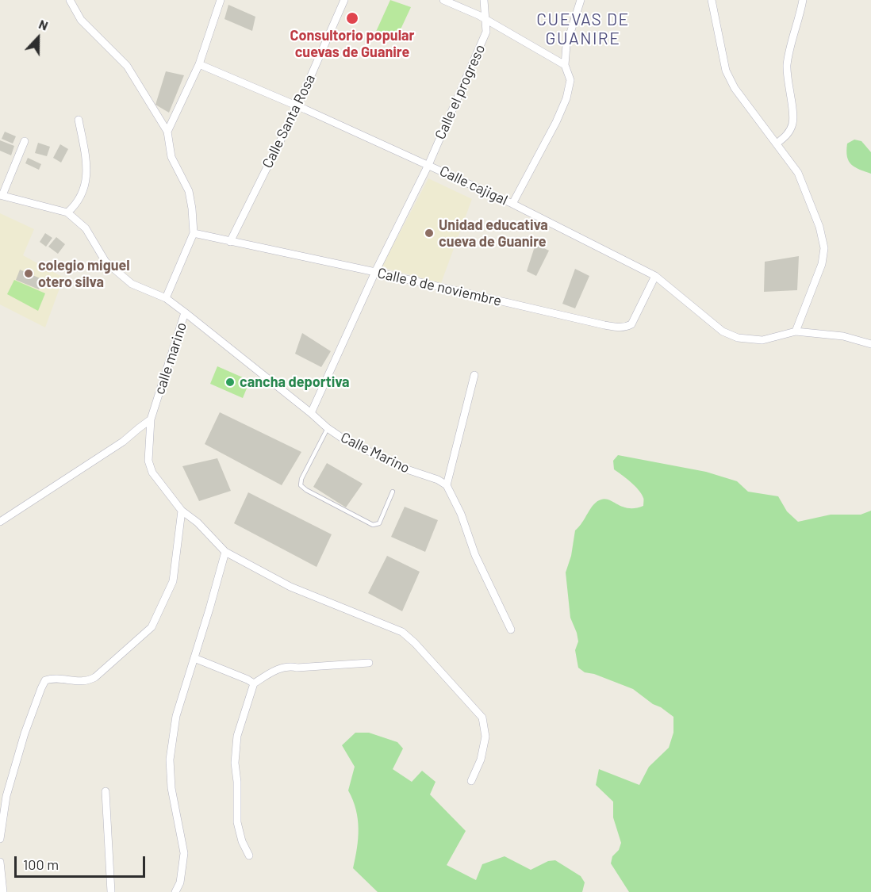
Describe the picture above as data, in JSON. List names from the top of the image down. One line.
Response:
{"streets":{"street":["Calle el progreso","Calle Santa Rosa","Calle cajigal","Calle 8 de noviembre","calle marino","Calle Marino"]},"crossings":[["Calle el progreso","Calle cajigal"],["Calle el progreso","Calle 8 de noviembre"],["Calle el progreso","Calle Marino"],["Calle Santa Rosa","Calle cajigal"],["Calle Santa Rosa","Calle 8 de noviembre"],["Calle cajigal","Calle 8 de noviembre"],["calle marino","Calle Marino"]],"districts":["CUEVAS DE GUANIRE"],"places":["Consultorio popular cuevas de Guanire","Unidad educativa cueva de Guanire","colegio miguel otero silva","cancha deportiva"],"scale_bar":"100 m","north":"top"}
